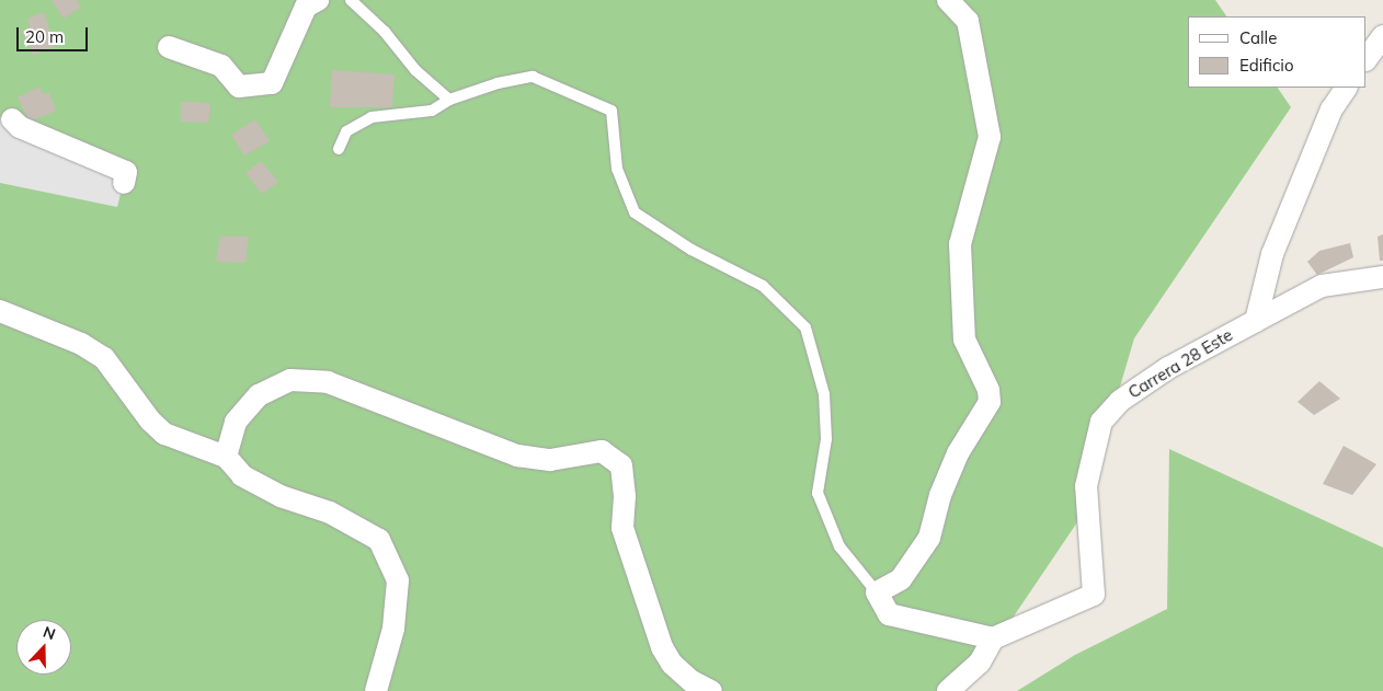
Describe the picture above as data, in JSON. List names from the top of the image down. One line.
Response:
{"streets":{"street":["Carrera 28 Este"]},"legend":["Calle","Edificio"],"scale_bar":"20 m","north":"top"}
